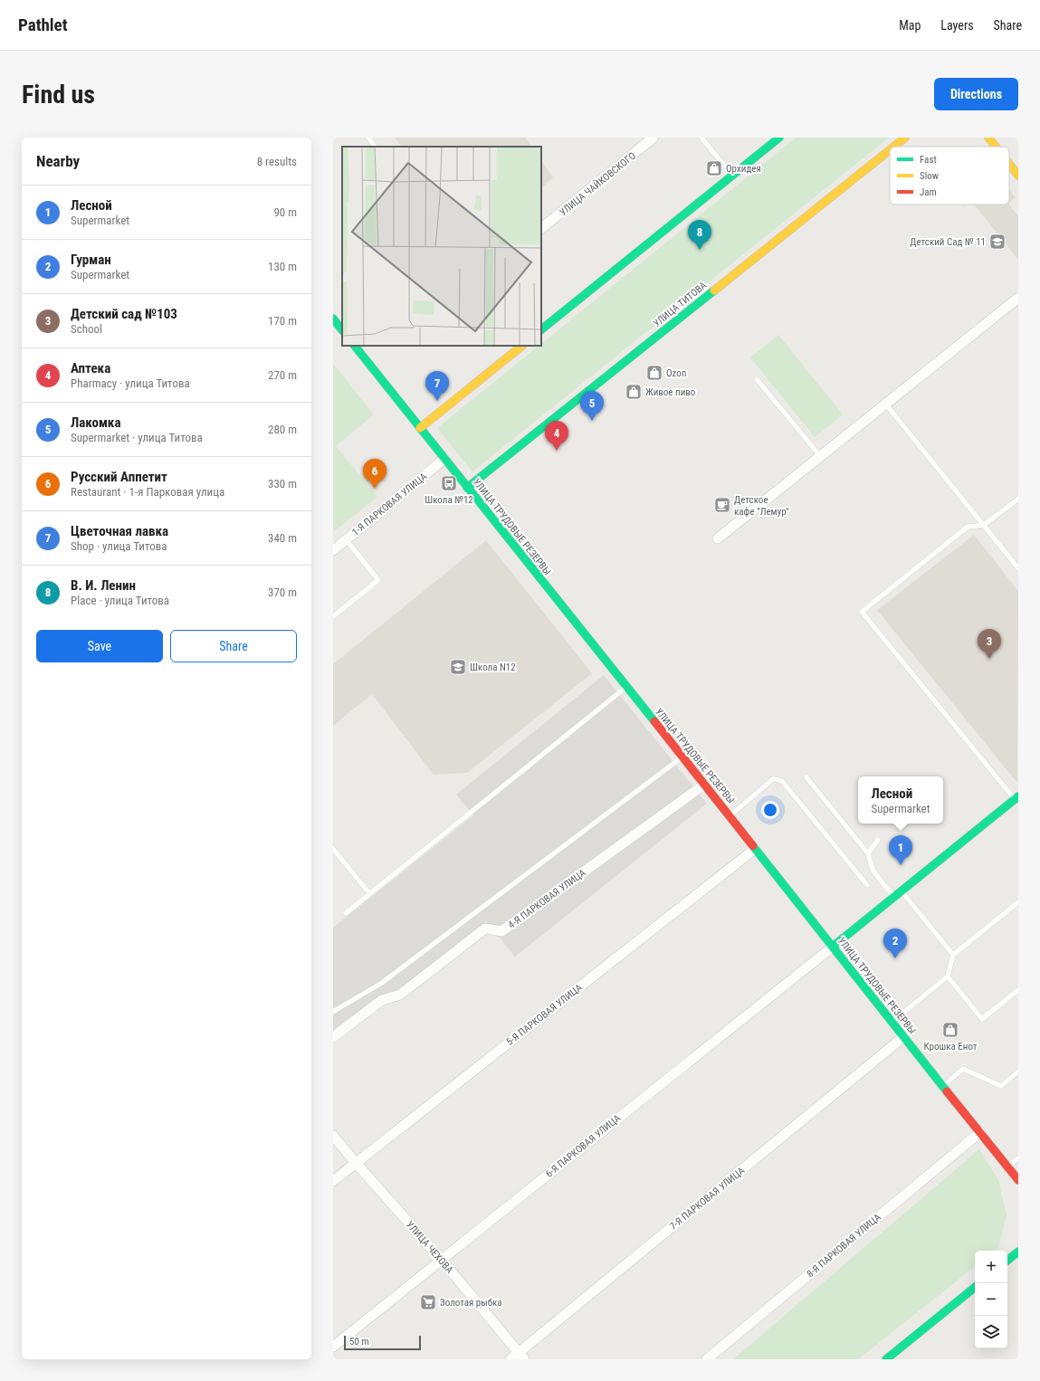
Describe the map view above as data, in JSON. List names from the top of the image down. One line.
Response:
{"streets":{"main road":["УЛИЦА ТИТОВА","УЛИЦА ТРУДОВЫЕ РЕЗЕРВЫ"],"street":["УЛИЦА ЧАЙКОВСКОГО","1-Я ПАРКОВАЯ УЛИЦА","4-Я ПАРКОВАЯ УЛИЦА","5-Я ПАРКОВАЯ УЛИЦА","6-Я ПАРКОВАЯ УЛИЦА","7-Я ПАРКОВАЯ УЛИЦА","8-Я ПАРКОВАЯ УЛИЦА","УЛИЦА ЧЕХОВА"]},"crossings":[["УЛИЦА ТИТОВА","УЛИЦА ТРУДОВЫЕ РЕЗЕРВЫ"],["1-Я ПАРКОВАЯ УЛИЦА","УЛИЦА ТРУДОВЫЕ РЕЗЕРВЫ"],["УЛИЦА ТРУДОВЫЕ РЕЗЕРВЫ","4-Я ПАРКОВАЯ УЛИЦА"],["УЛИЦА ТРУДОВЫЕ РЕЗЕРВЫ","5-Я ПАРКОВАЯ УЛИЦА"],["УЛИЦА ТРУДОВЫЕ РЕЗЕРВЫ","6-Я ПАРКОВАЯ УЛИЦА"],["УЛИЦА ТРУДОВЫЕ РЕЗЕРВЫ","7-Я ПАРКОВАЯ УЛИЦА"],["УЛИЦА ТРУДОВЫЕ РЕЗЕРВЫ","8-Я ПАРКОВАЯ УЛИЦА"],["5-Я ПАРКОВАЯ УЛИЦА","УЛИЦА ЧЕХОВА"],["6-Я ПАРКОВАЯ УЛИЦА","УЛИЦА ЧЕХОВА"],["7-Я ПАРКОВАЯ УЛИЦА","УЛИЦА ЧЕХОВА"]],"places":{"shop":["Орхидея","Ozon","Живое пиво","Крошка Енот"],"school or university":["Детский Сад № 11","Школа N12"],"bus stop":["Школа №12"],"cafe":["Детское кафе \"Лемур\""],"supermarket":["Золотая рыбка"]},"legend":["Fast","Slow","Jam"],"scale_bar":"50 m","page":{"header":"Pathlet","nav":["Map","Layers","Share"],"buttons":["Directions",["Save","Share"]],"title":"Find us","heading":["Nearby","8 results"],"list":[{"mark":"1","name":"Лесной","note":"Supermarket","value":"90 m"},{"mark":"2","name":"Гурман","note":"Supermarket","value":"130 m"},{"mark":"3","name":"Детский сад №103","note":"School","value":"170 m"},{"mark":"4","name":"Аптека","note":"Pharmacy · улица Титова","value":"270 m"},{"mark":"5","name":"Лакомка","note":"Supermarket · улица Титова","value":"280 m"},{"mark":"6","name":"Русский Аппетит","note":"Restaurant · 1-я Парковая улица","value":"330 m"},{"mark":"7","name":"Цветочная лавка","note":"Shop · улица Титова","value":"340 m"},{"mark":"8","name":"В. И. Ленин","note":"Place · улица Титова","value":"370 m"}],"pins":["8","7","5","4","6","3","1","2"],"popup":["Лесной","Supermarket"],"map_buttons":["+","−"],"scale":"50 m"}}
